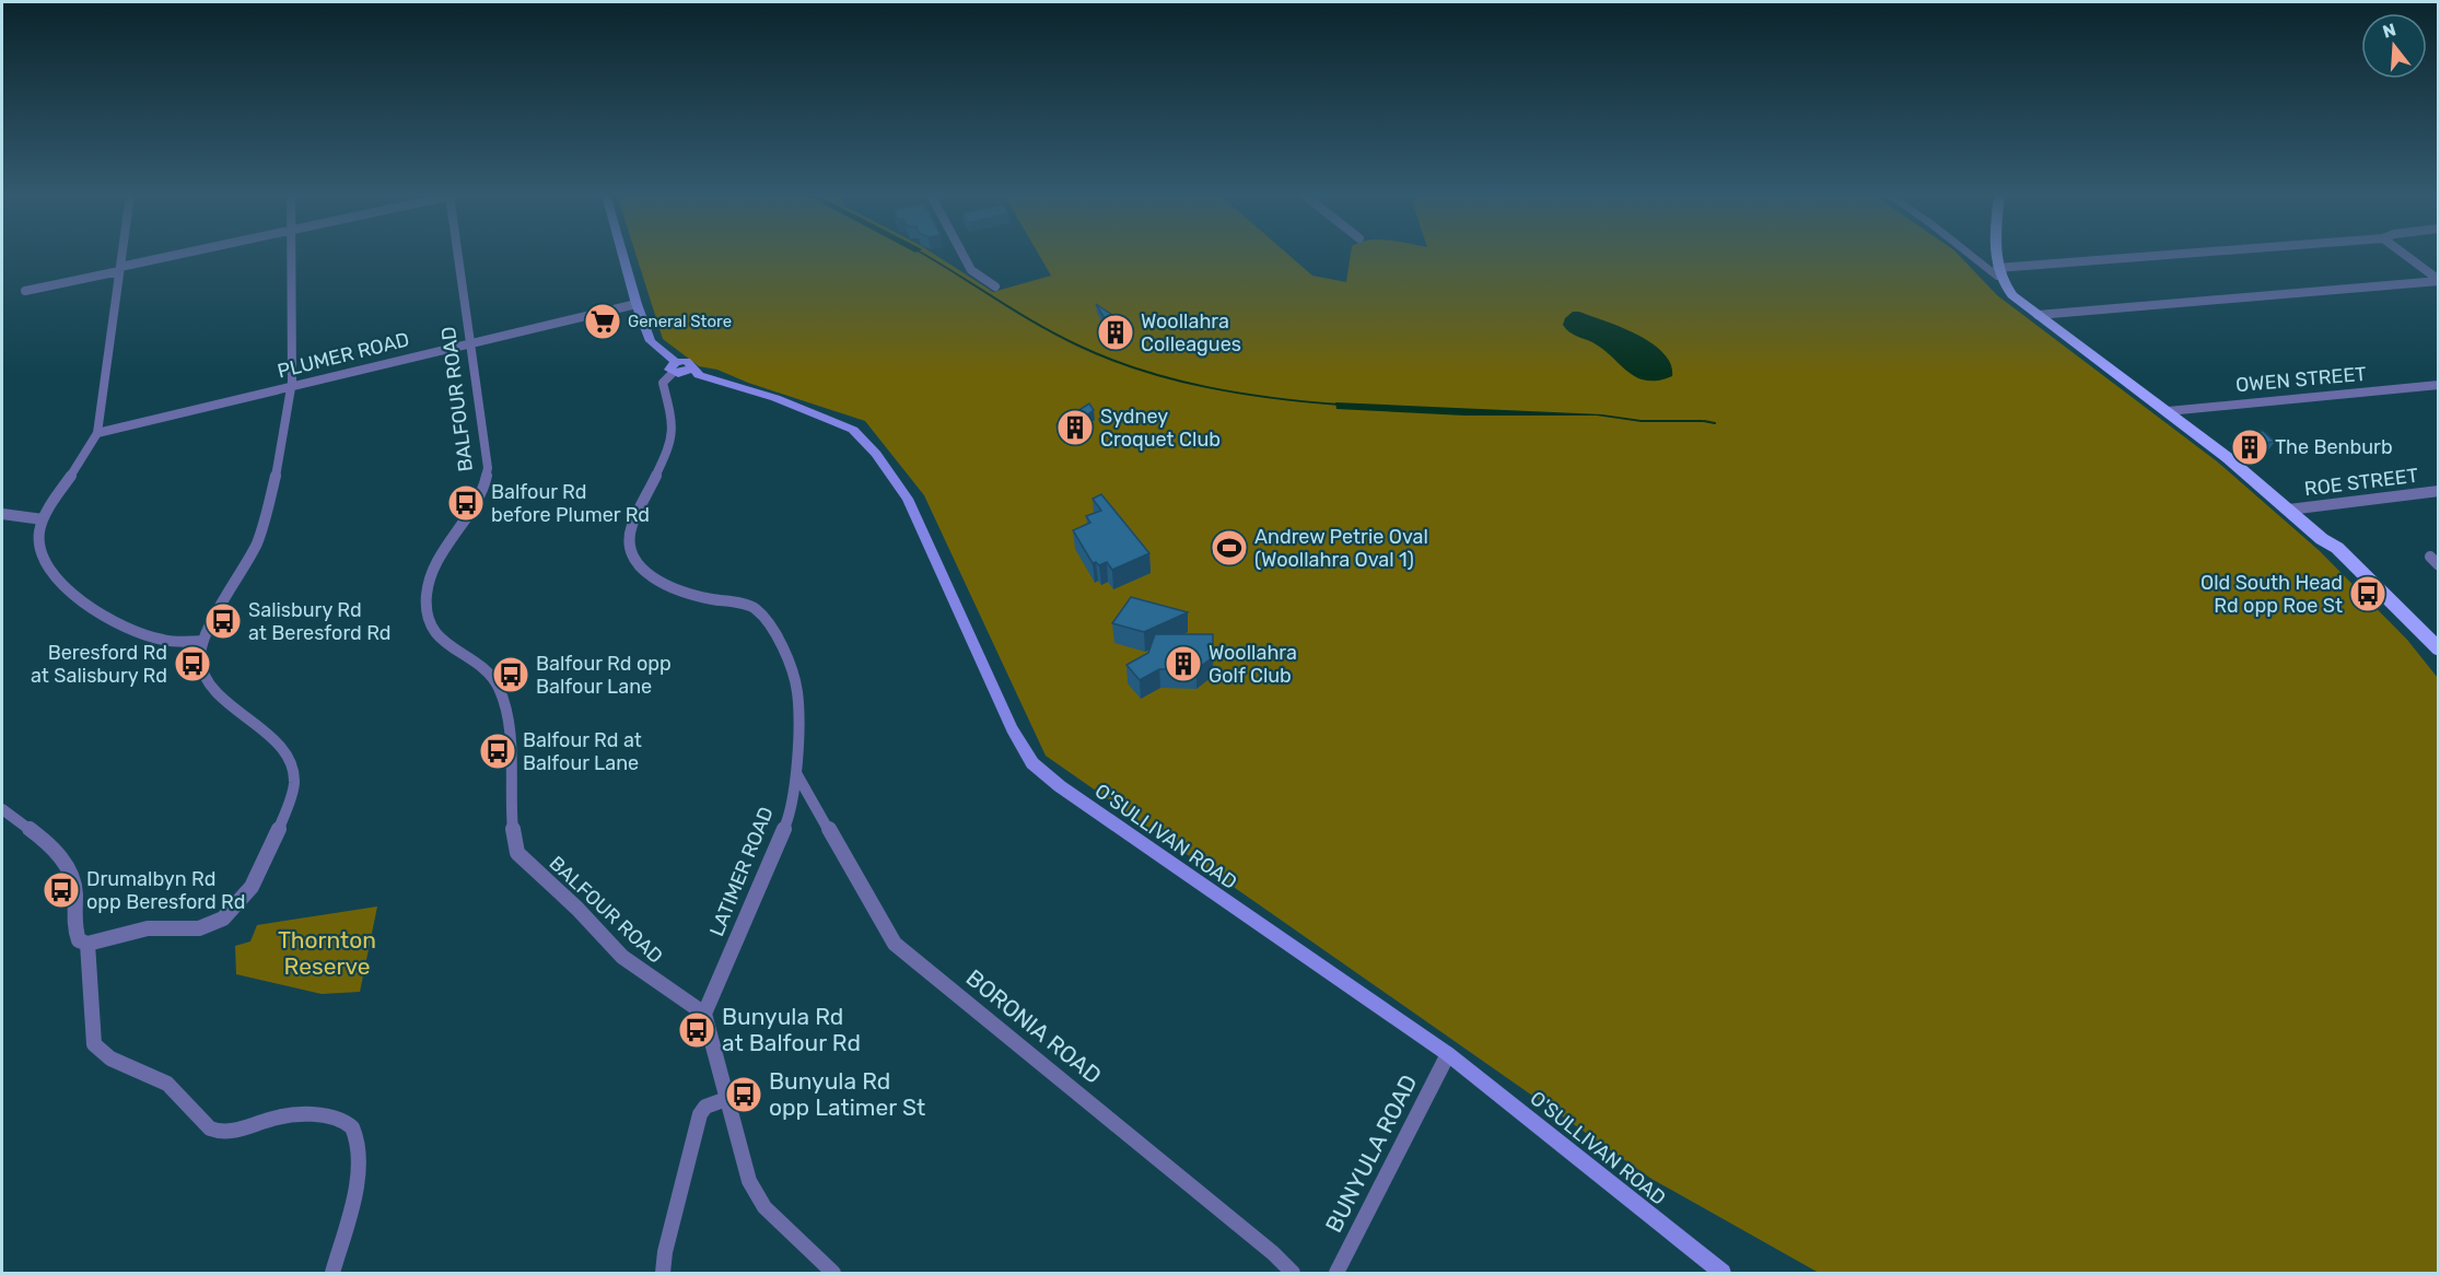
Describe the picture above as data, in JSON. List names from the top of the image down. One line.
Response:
{"streets":{"main road":["O'SULLIVAN ROAD"],"street":["PLUMER ROAD","OWEN STREET","BALFOUR ROAD","ROE STREET","LATIMER ROAD","BORONIA ROAD","BUNYULA ROAD"]},"crossings":[["PLUMER ROAD","BALFOUR ROAD"],["BALFOUR ROAD","LATIMER ROAD"],["O'SULLIVAN ROAD","LATIMER ROAD"],["O'SULLIVAN ROAD","BUNYULA ROAD"],["LATIMER ROAD","BORONIA ROAD"]],"parks":["Thornton Reserve"],"places":{"supermarket":["General Store"],"building":["Woollahra Colleagues","Sydney Croquet Club","The Benburb","Woollahra Golf Club"],"bus stop":["Balfour Rd before Plumer Rd","Old South Head Rd opp Roe St","Salisbury Rd at Beresford Rd","Beresford Rd at Salisbury Rd","Balfour Rd opp Balfour Lane","Balfour Rd at Balfour Lane","Drumalbyn Rd opp Beresford Rd","Bunyula Rd at Balfour Rd","Bunyula Rd opp Latimer St"],"sports":["Andrew Petrie Oval (Woollahra Oval 1)"]},"north":"top"}
